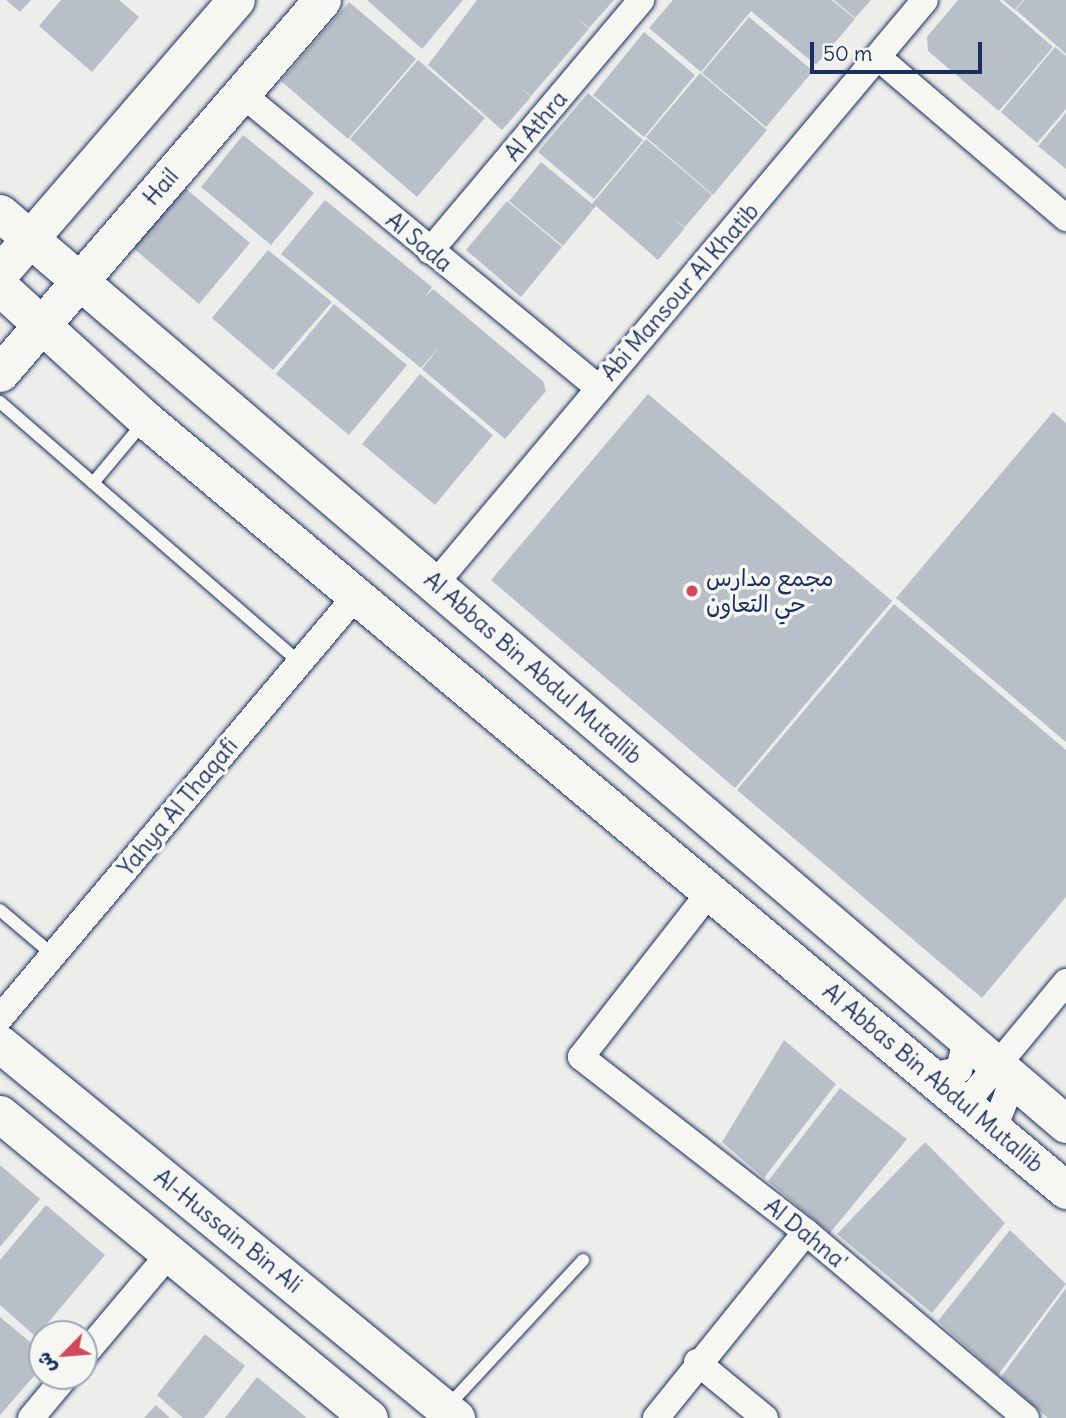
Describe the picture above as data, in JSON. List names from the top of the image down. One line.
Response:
{"streets":{"street":["Al Athra","Hail","Al Sada","Abi Mansour Al Khatib","Al Abbas Bin Abdul Mutallib","Yahya Al Thaqafi","Al-Hussain Bin Ali","Al Dahna'"]},"crossings":[["Al Athra","Al Sada"],["Hail","Al Sada"],["Hail","Al Abbas Bin Abdul Mutallib"],["Al Sada","Abi Mansour Al Khatib"],["Abi Mansour Al Khatib","Al Abbas Bin Abdul Mutallib"],["Al Abbas Bin Abdul Mutallib","Yahya Al Thaqafi"],["Al Abbas Bin Abdul Mutallib","Al Dahna'"]],"places":["مجمع مدارس حي التعاون"],"scale_bar":"50 m","north":"bottom left"}
